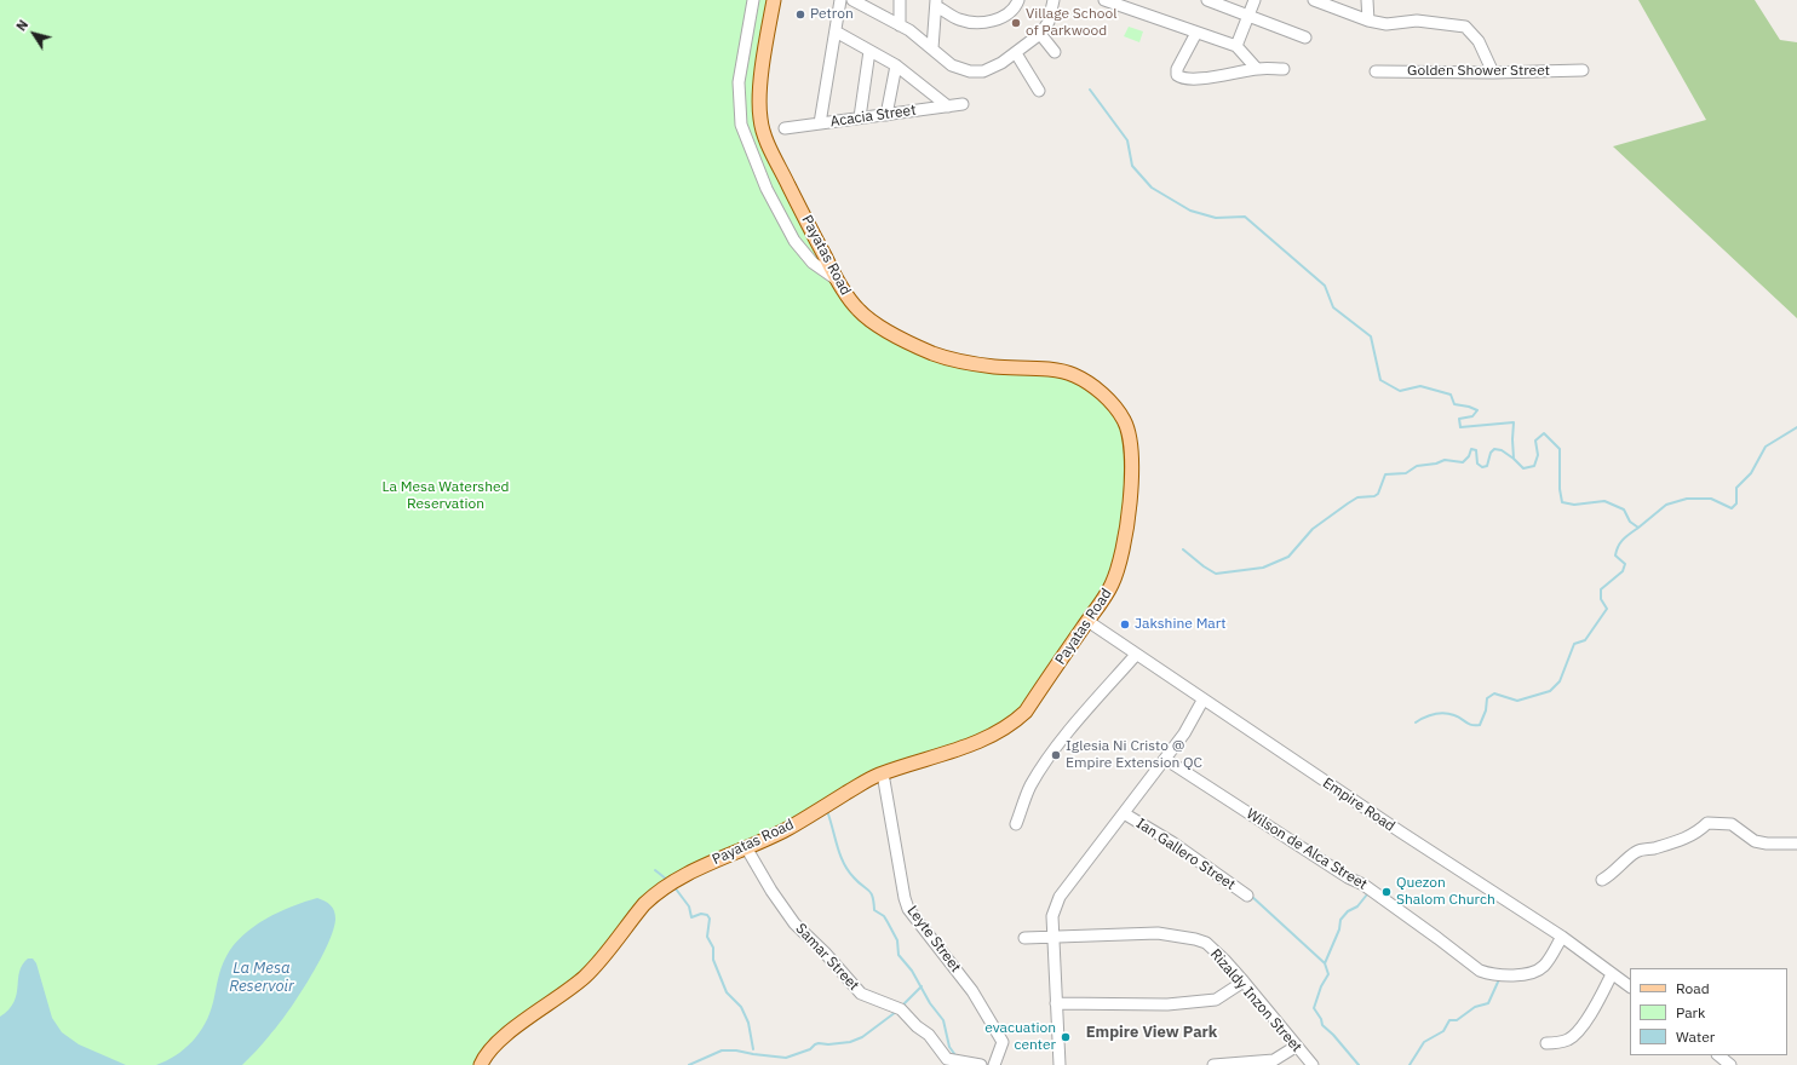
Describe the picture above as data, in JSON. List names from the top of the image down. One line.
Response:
{"streets":{"main road":["Payatas Road"],"street":["Golden Shower Street","Acacia Street","Empire Road","Wilson de Alca Street","Ian Gallero Street","Leyte Street","Samar Street","Rizaldy Inzon Street"]},"crossings":[["Payatas Road","Empire Road"],["Payatas Road","Leyte Street"],["Payatas Road","Samar Street"],["Empire Road","Wilson de Alca Street"]],"districts":["Empire View Park"],"water":["La Mesa Reservoir"],"parks":["La Mesa Watershed Reservation"],"places":["Petron","Village School of Parkwood","Jakshine Mart","Iglesia Ni Cristo @ Empire Extension QC","Quezon Shalom Church","evacuation center"],"legend":["Road","Park","Water"],"north":"top left"}
